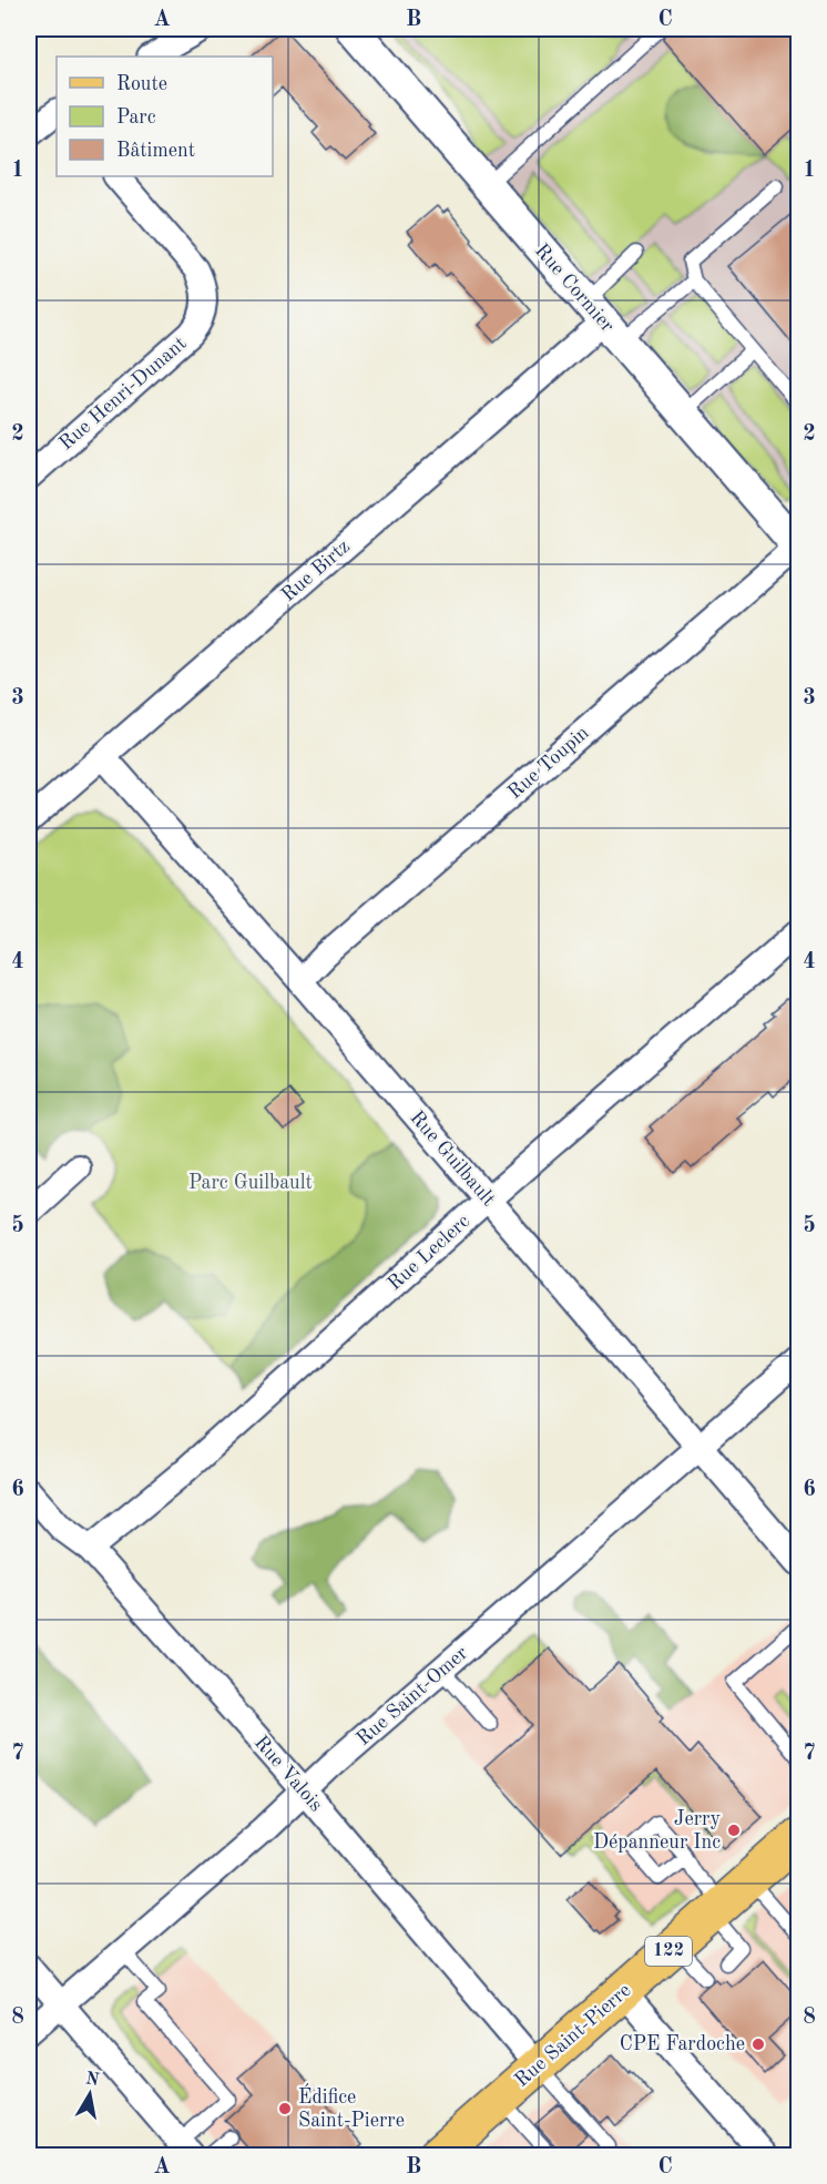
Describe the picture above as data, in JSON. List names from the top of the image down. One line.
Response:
{"streets":{"main road":["122","Rue Saint-Pierre"],"street":["Rue Cormier","Rue Henri-Dunant","Rue Birtz","Rue Toupin","Rue Guilbault","Rue Leclerc","Rue Saint-Omer","Rue Valois"]},"crossings":[["Rue Cormier","Rue Birtz"],["Rue Cormier","Rue Toupin"],["Rue Birtz","Rue Guilbault"],["Rue Toupin","Rue Guilbault"],["Rue Guilbault","Rue Leclerc"],["Rue Guilbault","Rue Saint-Omer"],["Rue Leclerc","Rue Valois"],["Rue Saint-Omer","Rue Valois"],["Rue Valois","Rue Saint-Pierre"]],"parks":["Parc Guilbault"],"places":["Jerry Dépanneur Inc","CPE Fardoche","Édifice Saint-Pierre"],"legend":["Route","Parc","Bâtiment"],"north":"top","grid":{"columns":["A","B","C"],"rows":["1","2","3","4","5","6","7","8"]}}
